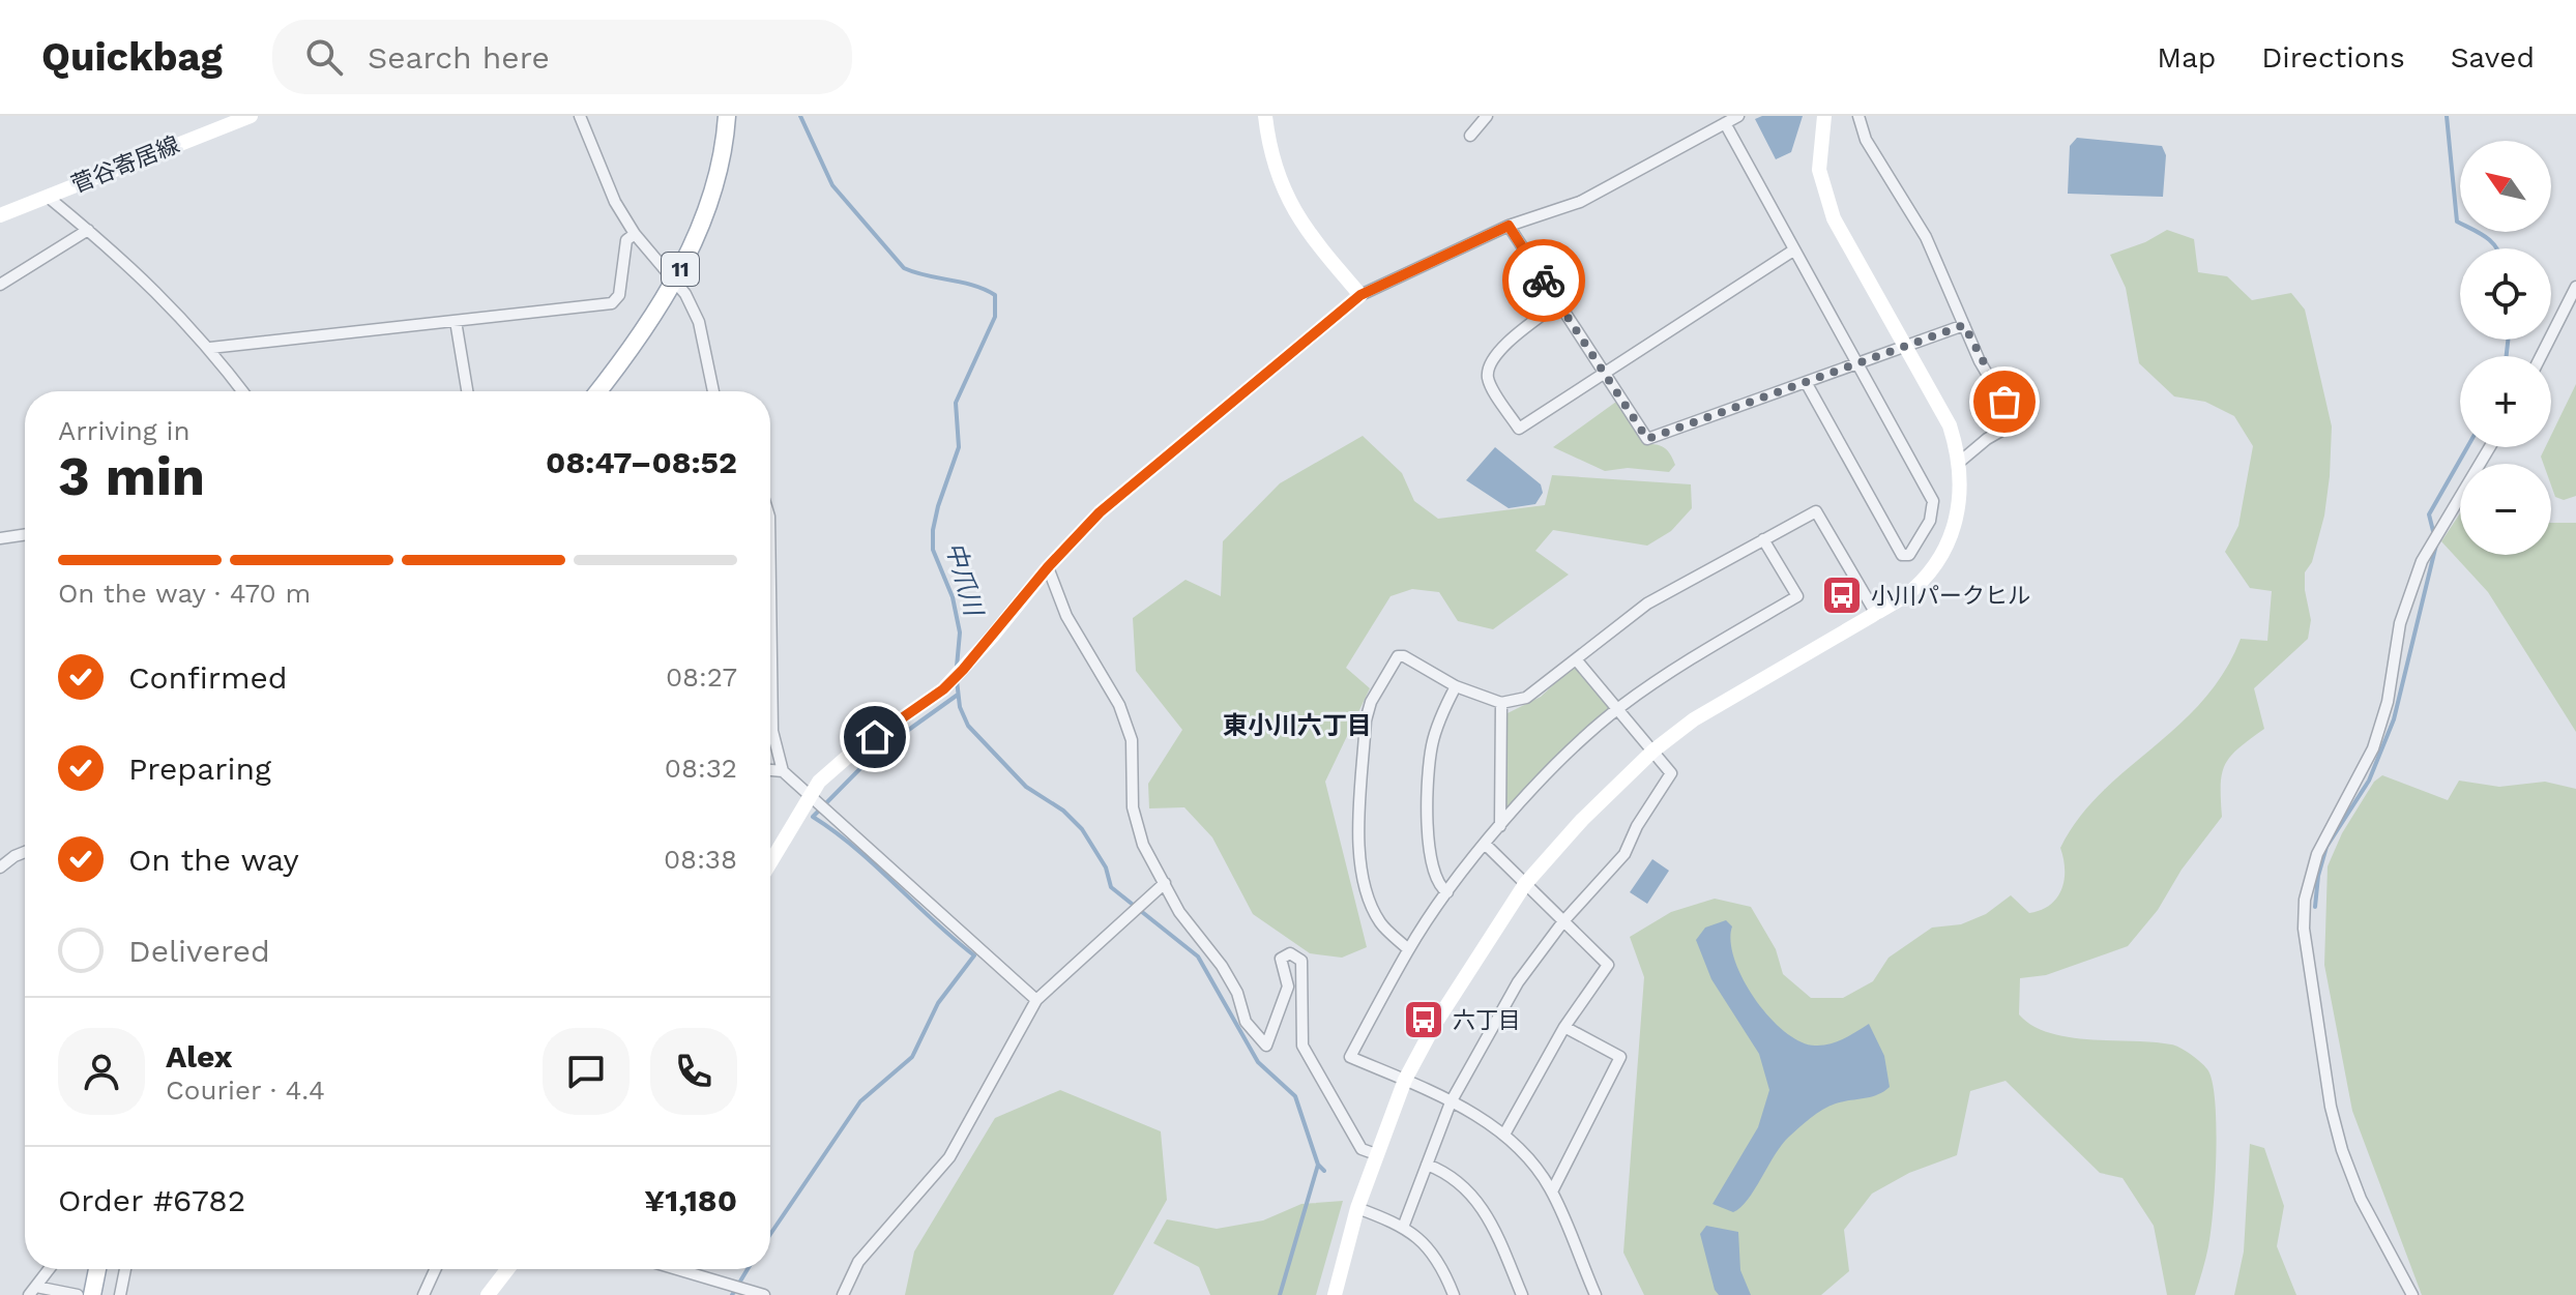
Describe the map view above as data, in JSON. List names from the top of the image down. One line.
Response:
{"streets":{"main road":["11"],"street":["菅谷寄居線"]},"districts":["東小川六丁目"],"water":["中爪川"],"places":{"bus stop":["小川パークヒル","六丁目"]},"north":"top left","page":{"header":"Quickbag","search":"Search here","nav":["Map","Directions","Saved"],"map_buttons":["+","−"],"heading":["3 min","Arriving in","08:47–08:52"],"panel":["Alex","Courier · 4.4","Order #6782","¥1,180"],"bar":"On the way · 470 m","list":[["Confirmed","08:27"],["Preparing","08:32"],["On the way","08:38"],"Delivered"]}}
